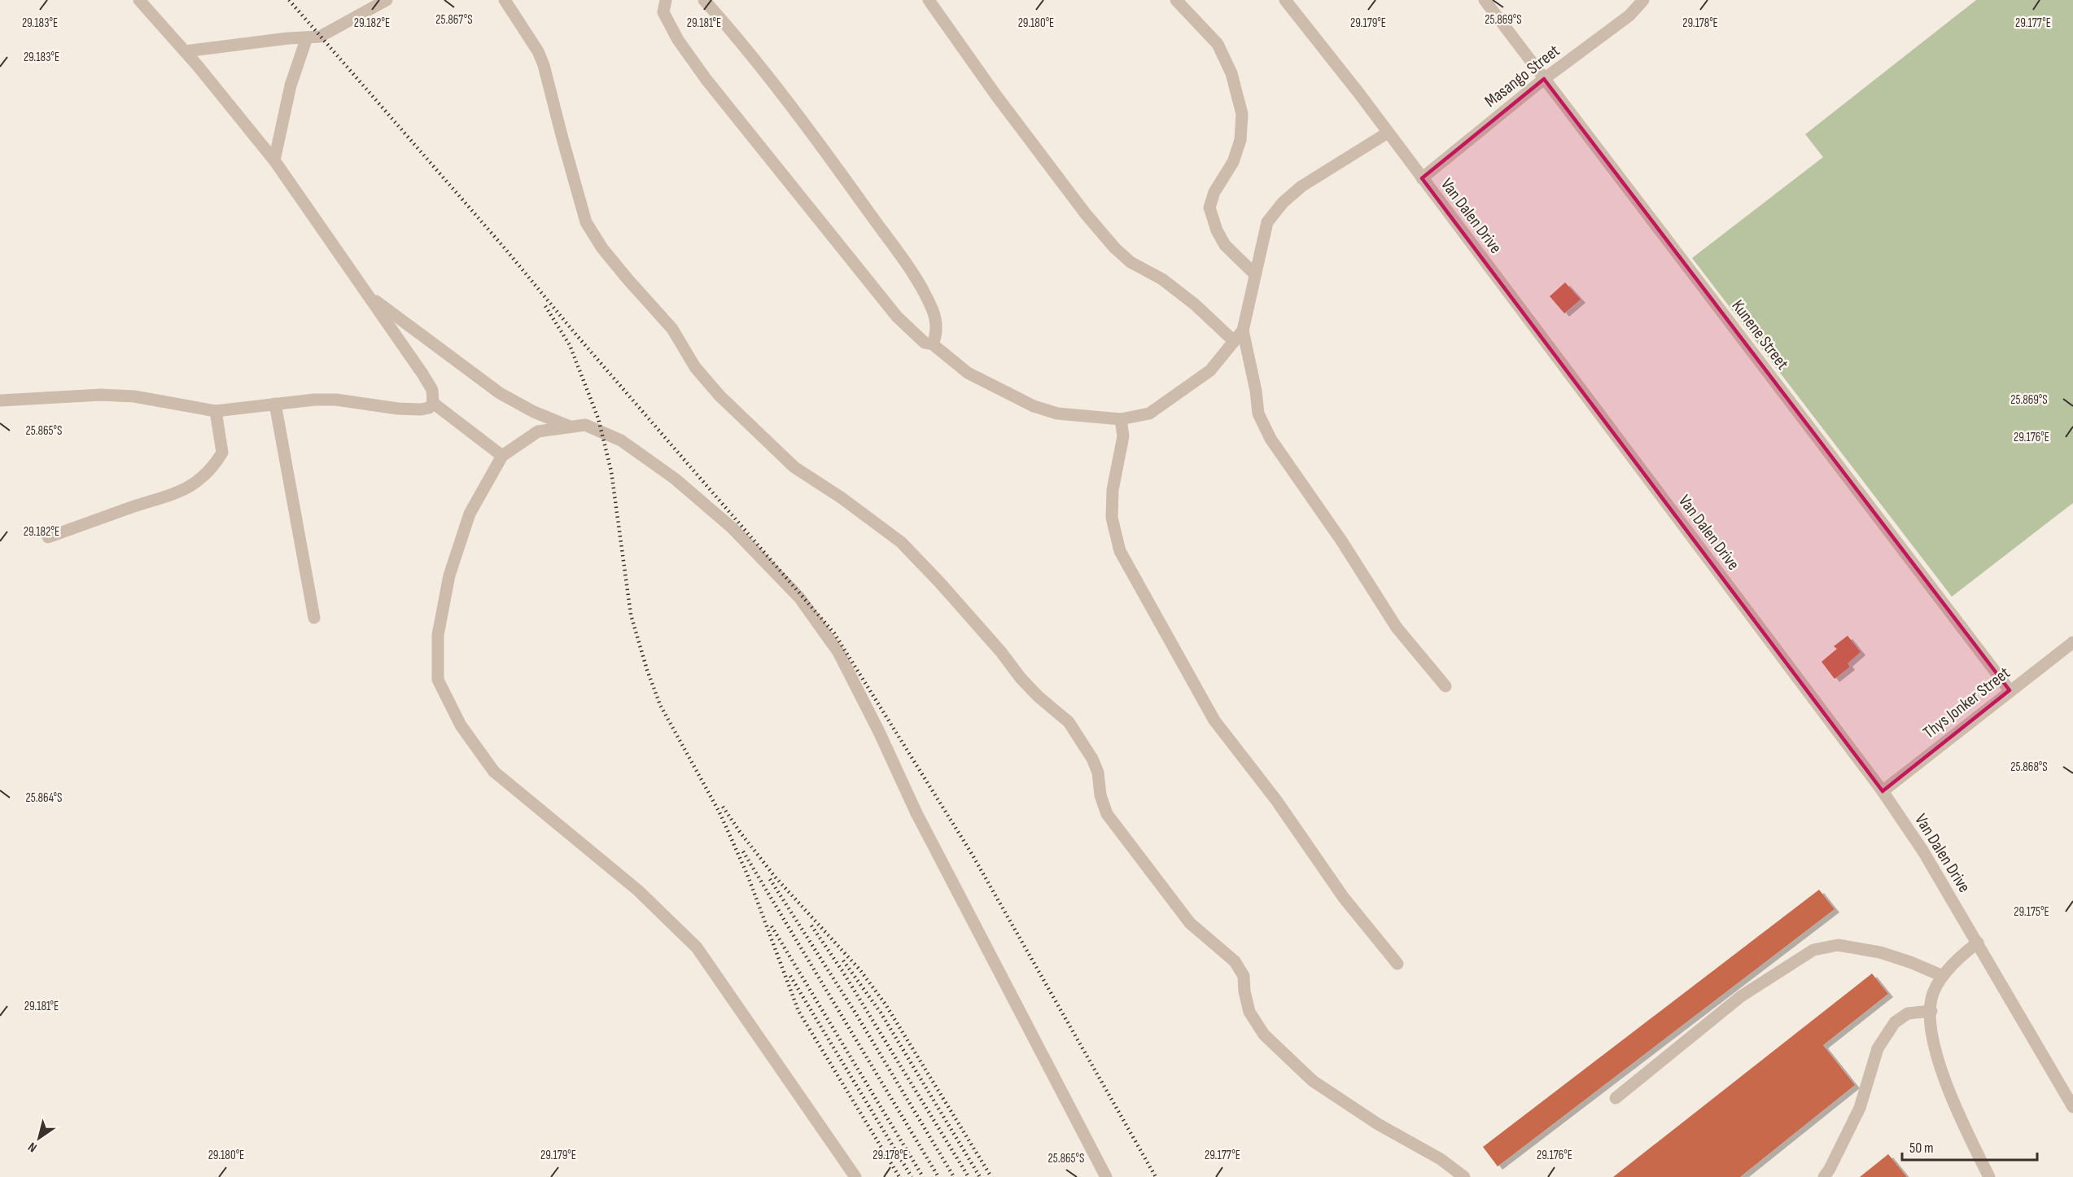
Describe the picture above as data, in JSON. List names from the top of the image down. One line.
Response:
{"streets":{"street":["Masango Street","Van Dalen Drive","Kunene Street","Thys Jonker Street"]},"crossings":[["Masango Street","Van Dalen Drive"],["Masango Street","Kunene Street"],["Van Dalen Drive","Thys Jonker Street"],["Kunene Street","Thys Jonker Street"]],"scale_bar":"50 m","north":"bottom left","coordinates":["25.867°S","25.869°S","29.183°E","29.182°E","29.181°E","29.180°E","29.179°E","29.178°E","29.177°E","25.865°S","29.176°E","25.868°S","25.864°S","29.175°E"]}
